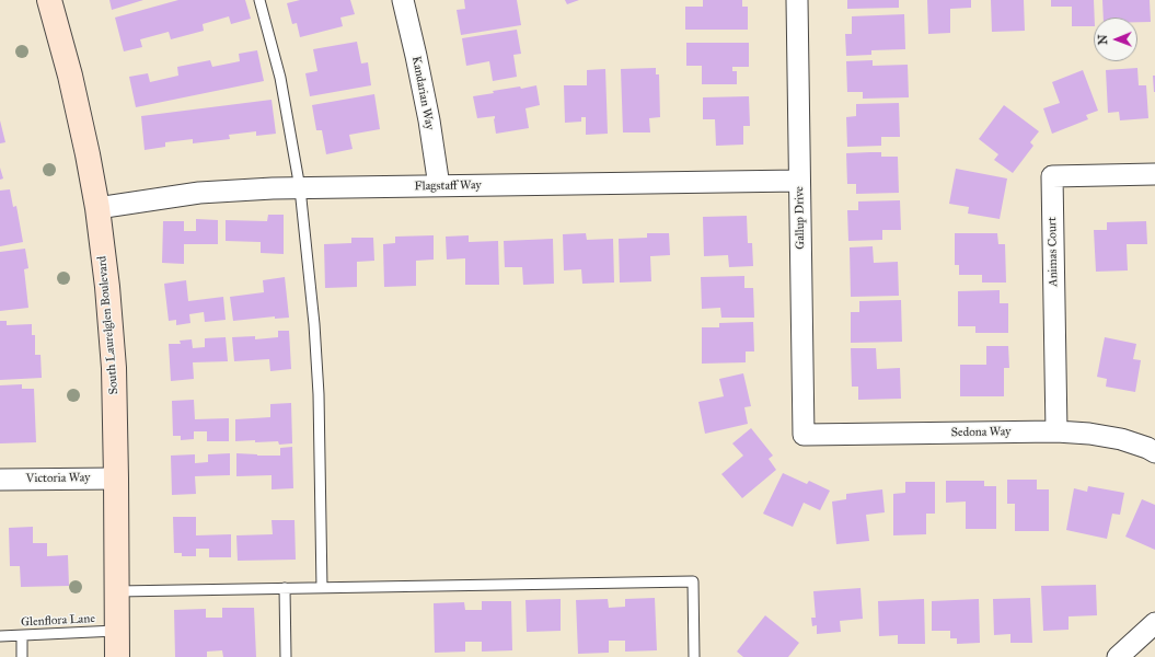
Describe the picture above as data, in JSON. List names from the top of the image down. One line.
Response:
{"streets":{"street":["Kandarian Way","Flagstaff Way","Gallup Drive","Animas Court","South Laurelglen Boulevard","Sedona Way","Victoria Way"],"lane":["Glenflora Lane"]},"crossings":[["Kandarian Way","Flagstaff Way"],["Flagstaff Way","Gallup Drive"],["Flagstaff Way","South Laurelglen Boulevard"],["Gallup Drive","Sedona Way"],["Animas Court","Sedona Way"],["South Laurelglen Boulevard","Victoria Way"],["South Laurelglen Boulevard","Glenflora Lane"]],"north":"left"}
